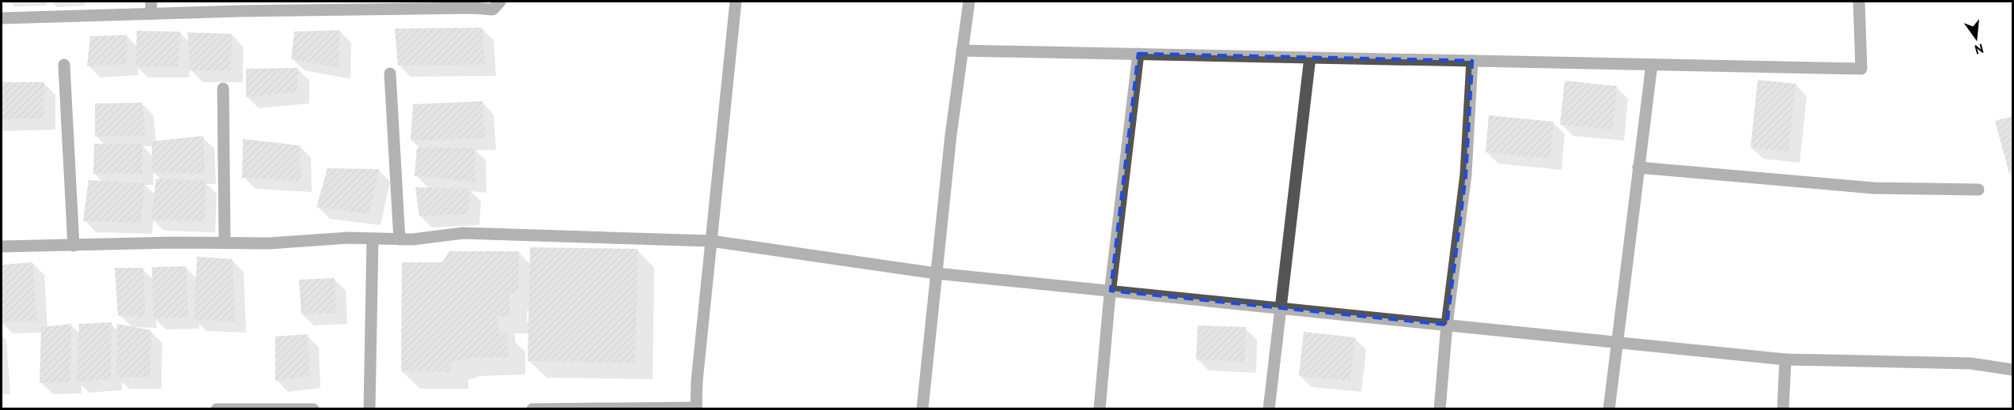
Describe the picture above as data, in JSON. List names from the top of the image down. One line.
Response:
{"north":"bottom"}
